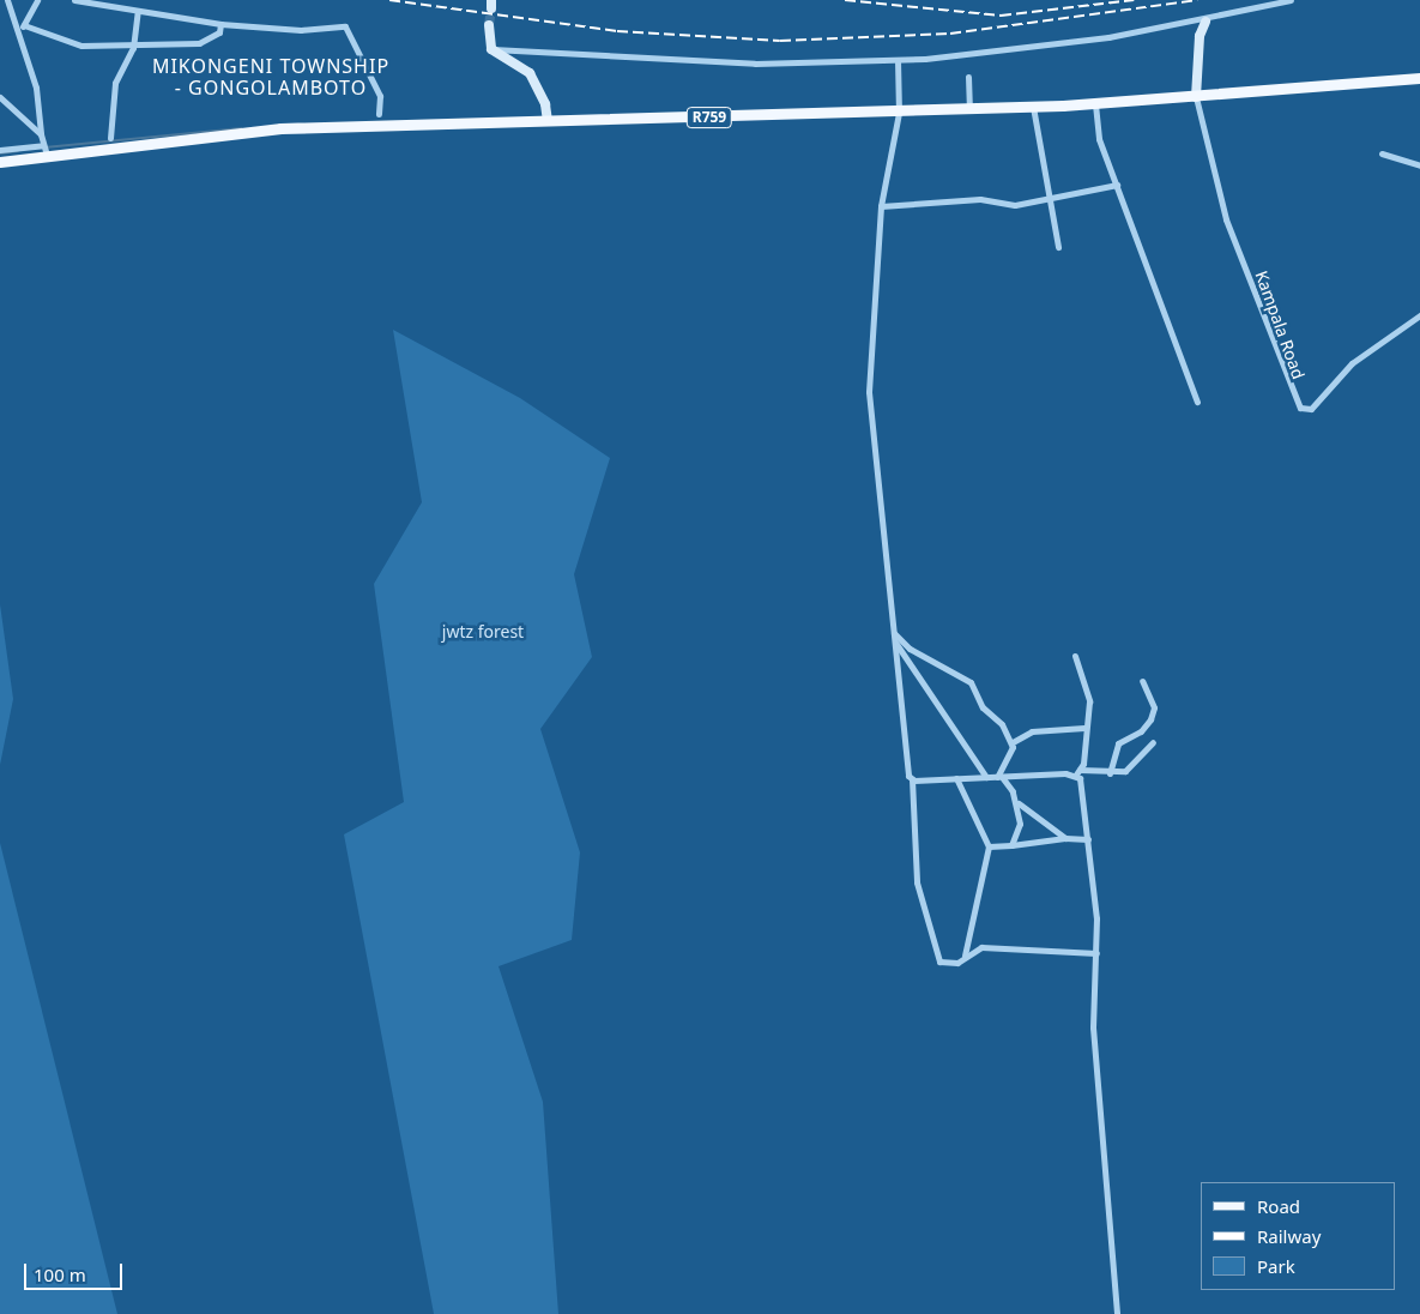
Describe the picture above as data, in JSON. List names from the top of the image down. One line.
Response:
{"streets":{"main road":["R759"],"street":["Kampala Road"]},"crossings":[["R759","Kampala Road"]],"districts":["MIKONGENI TOWNSHIP - GONGOLAMBOTO"],"parks":["jwtz forest"],"legend":["Road","Railway","Park"],"scale_bar":"100 m"}
